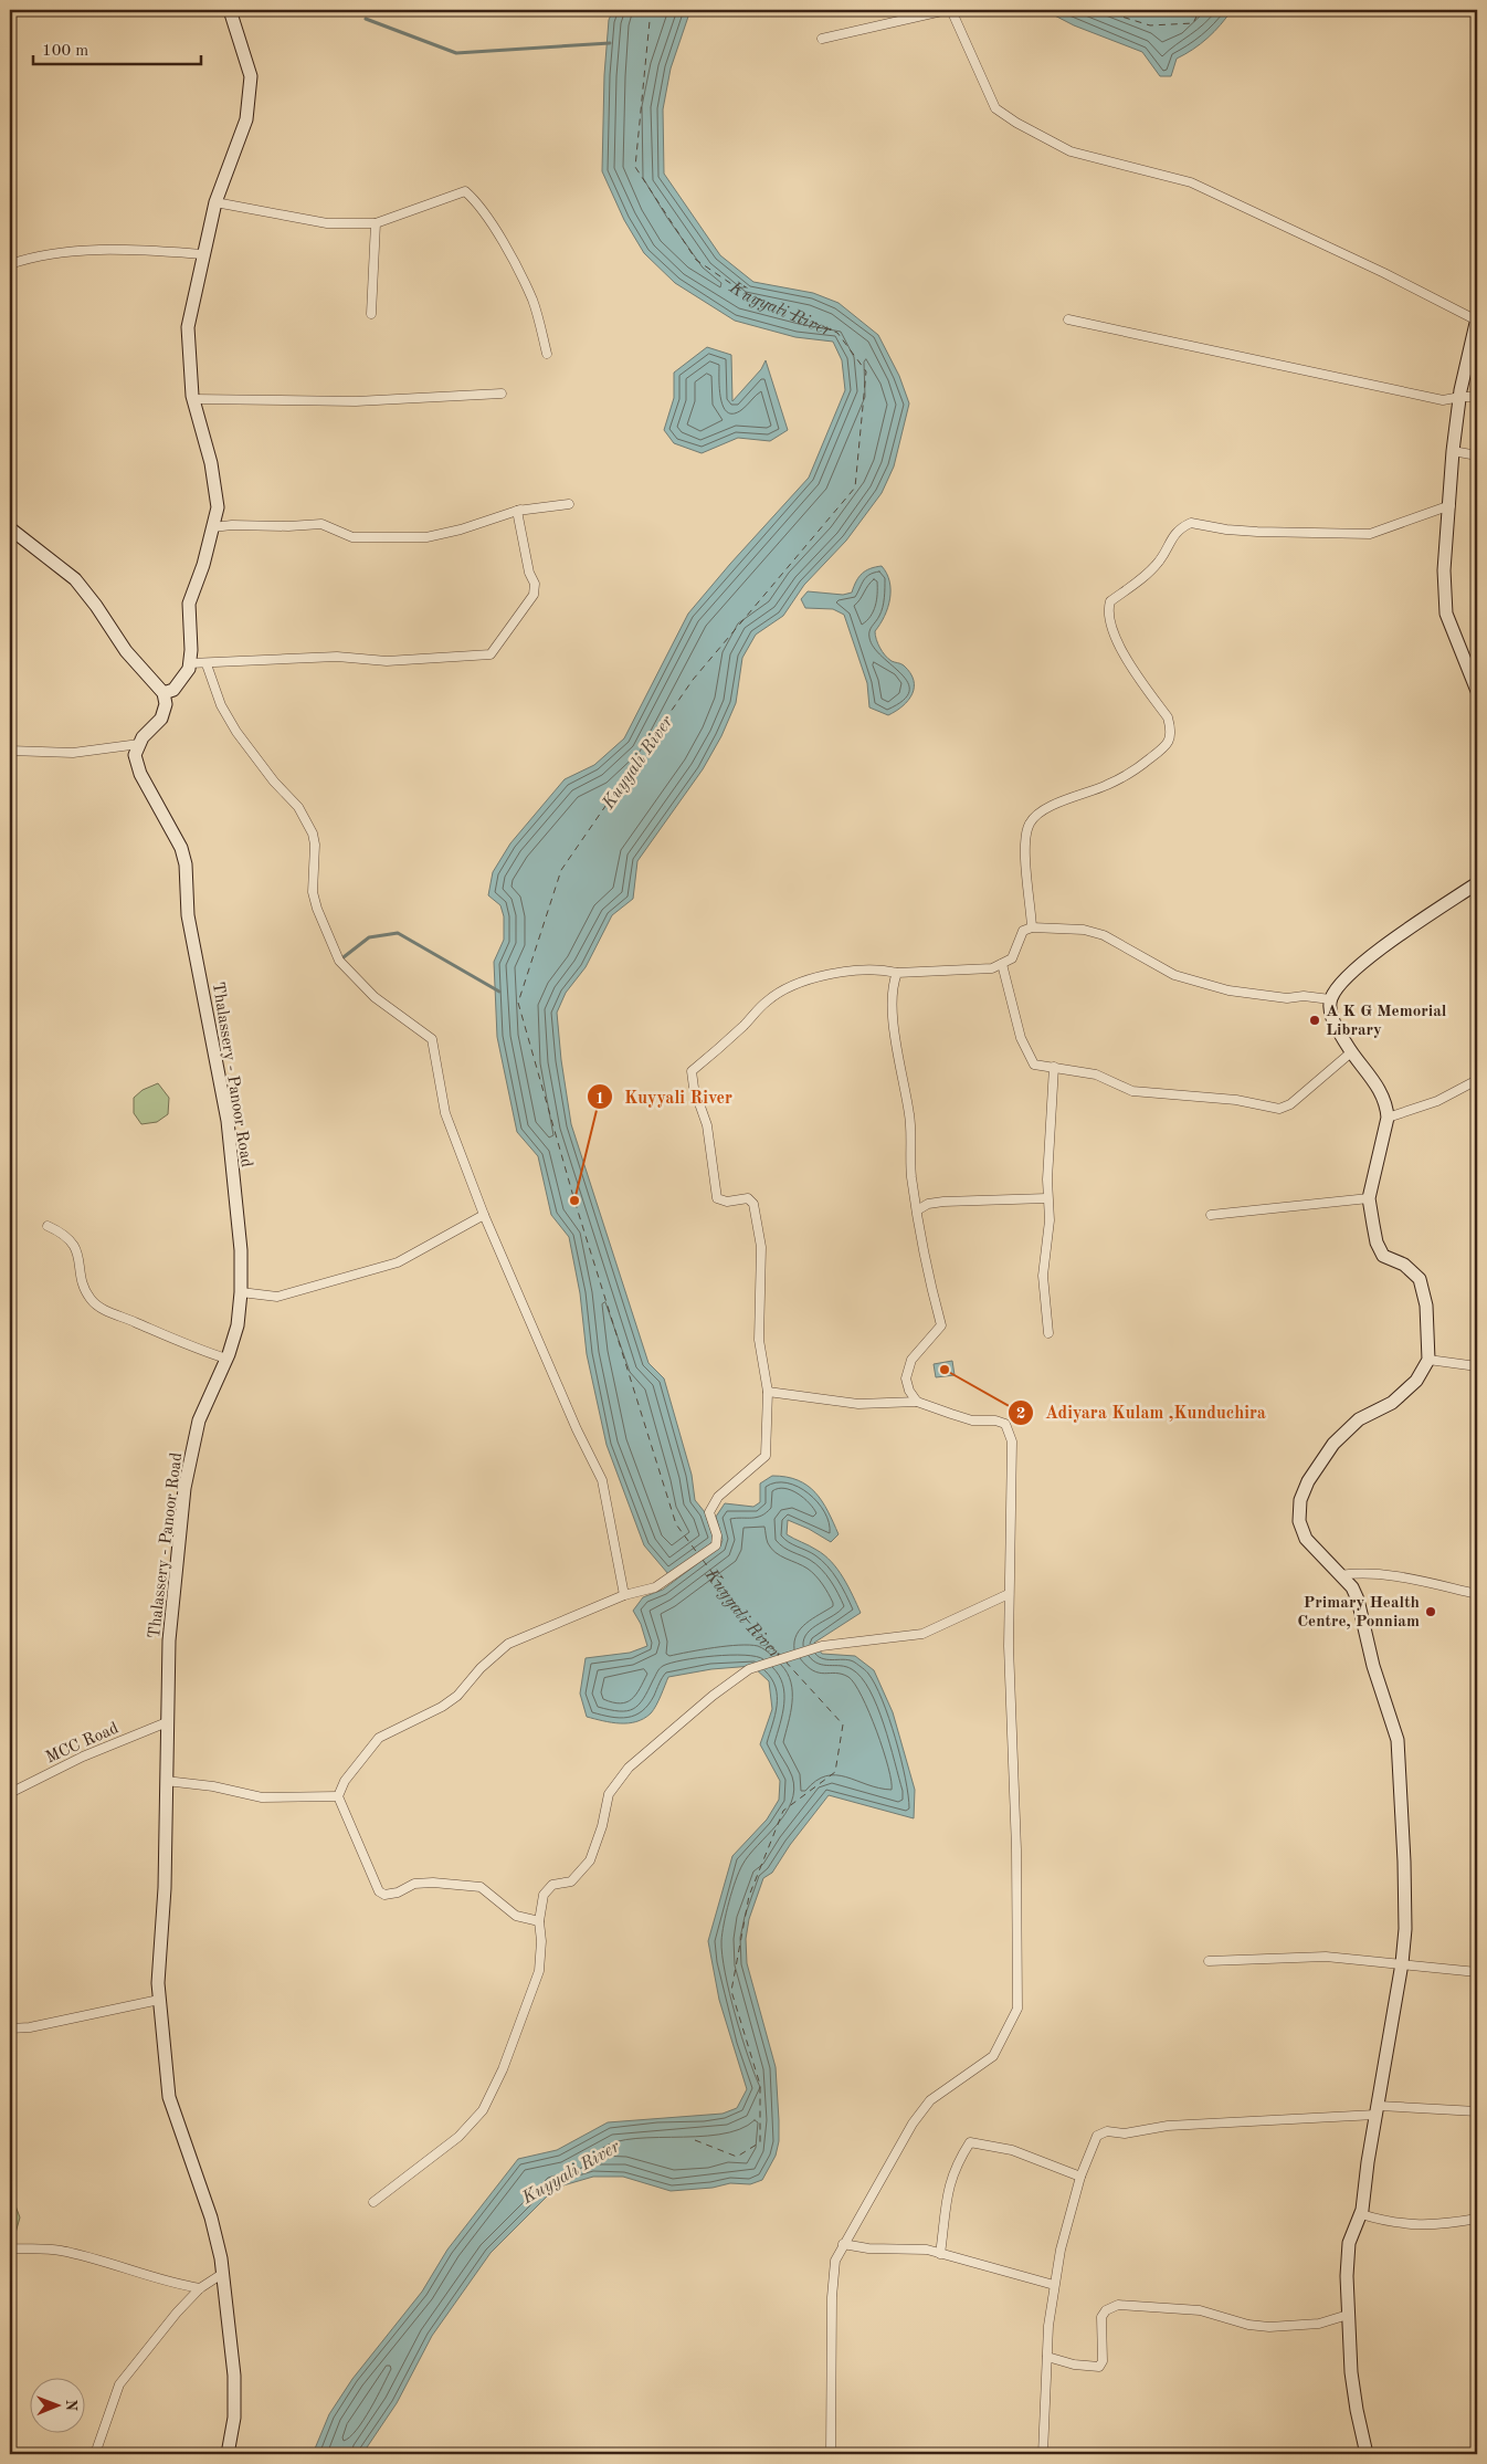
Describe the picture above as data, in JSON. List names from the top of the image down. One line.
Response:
{"streets":{"main road":["Thalassery - Panoor Road"],"street":["MCC Road"]},"crossings":[["Thalassery - Panoor Road","MCC Road"]],"water":["Kuyyali River"],"places":["A K G Memorial Library","Kuyyali River","Adiyara Kulam ,Kunduchira","Primary Health Centre, Ponniam"],"scale_bar":"100 m","north":"right"}
